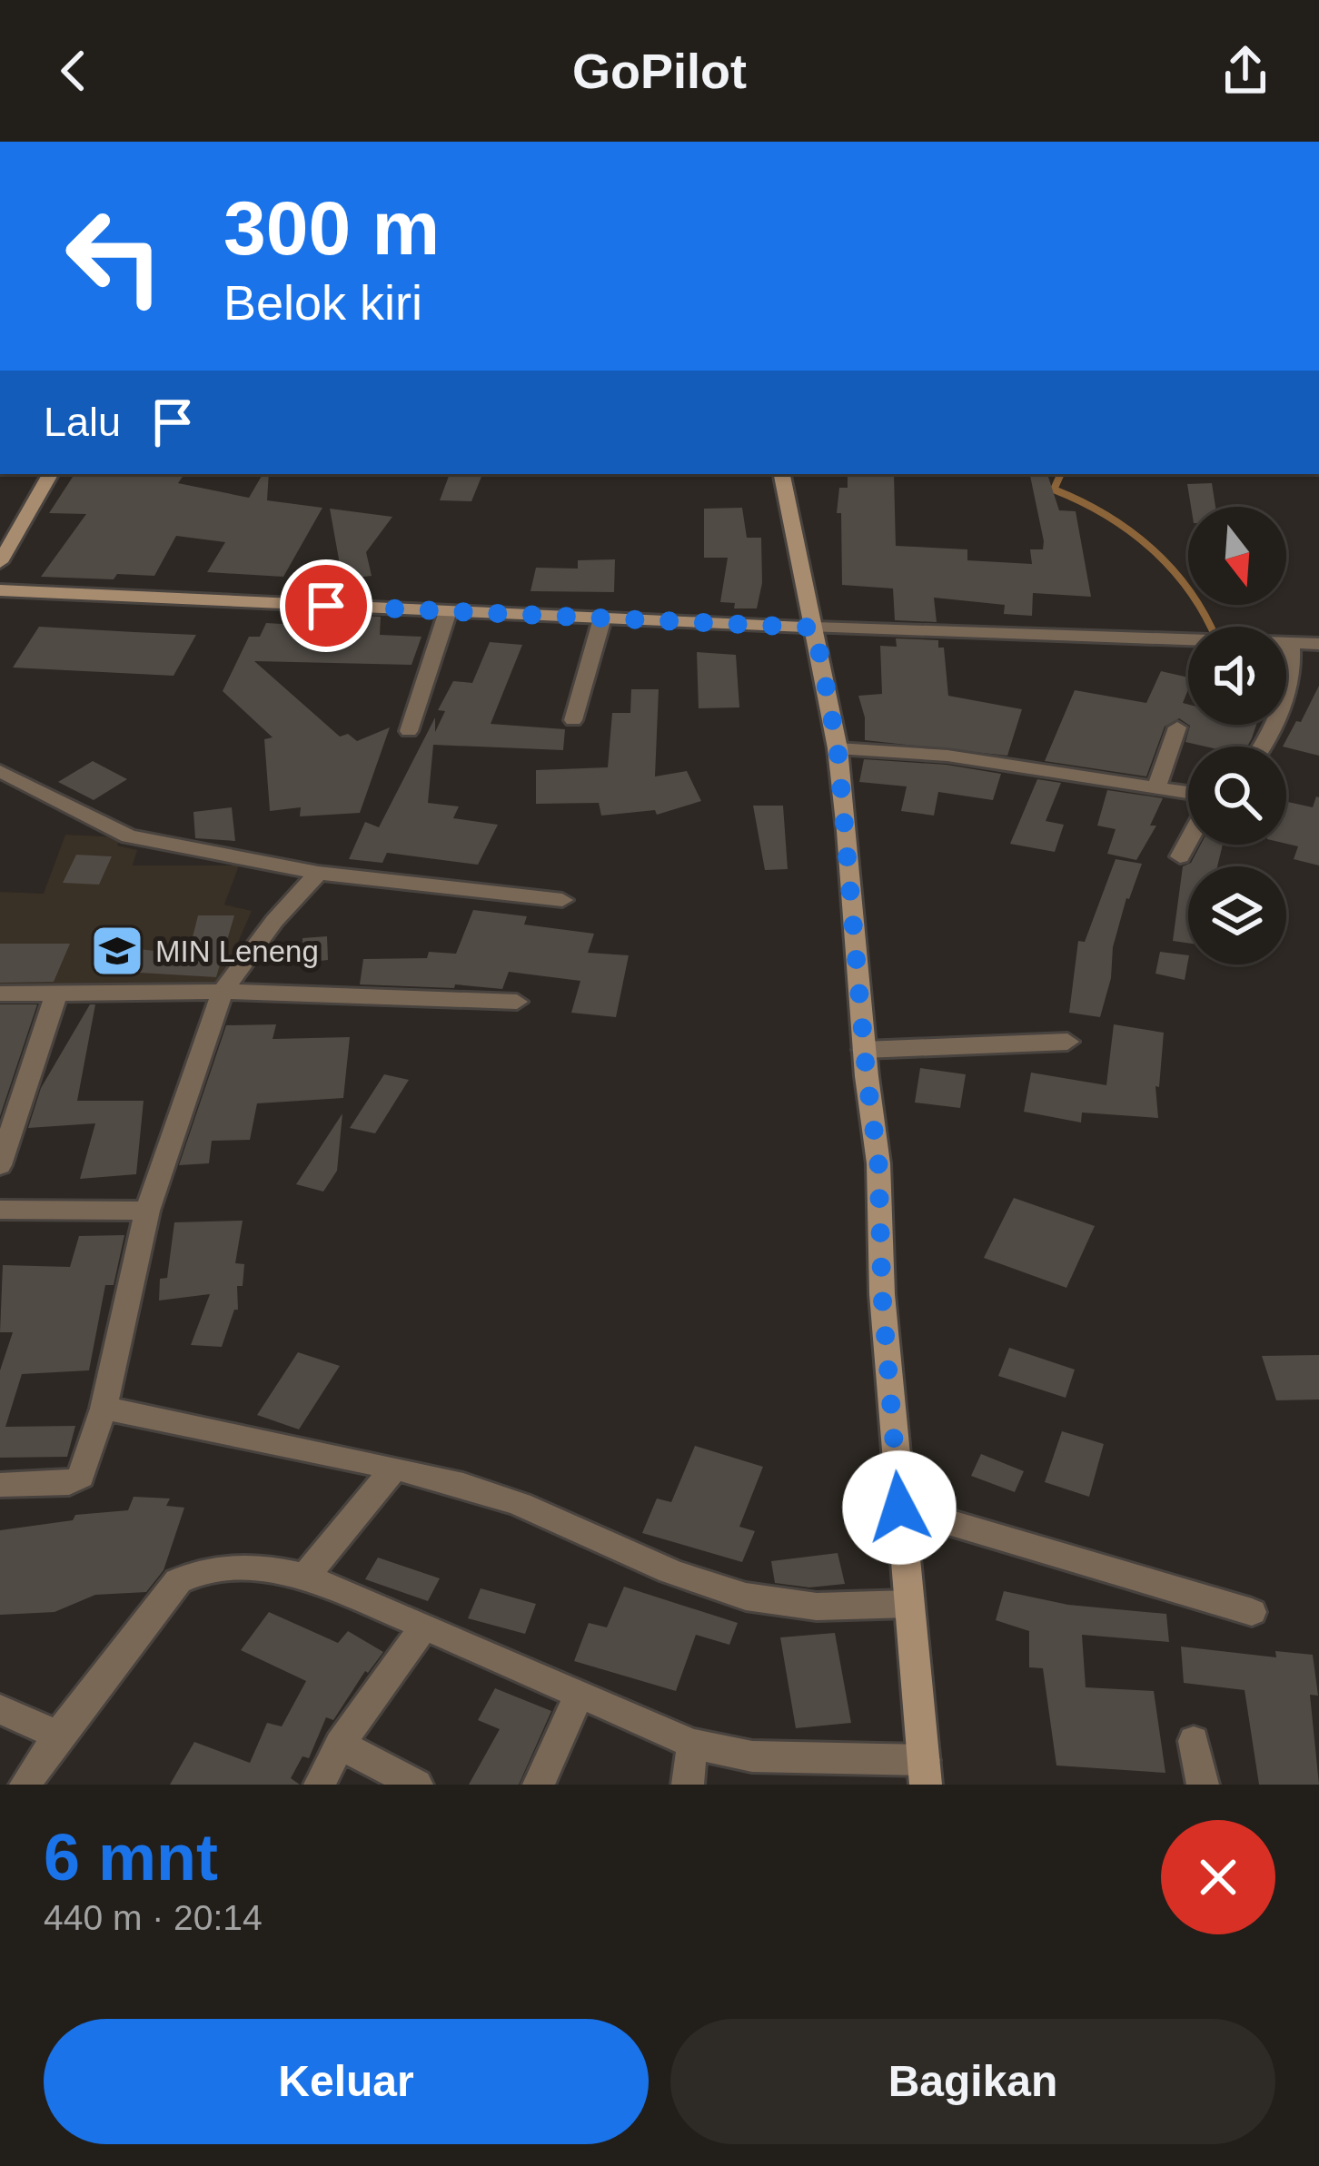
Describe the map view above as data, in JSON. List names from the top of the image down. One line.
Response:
{"places":{"school or university":["MIN Leneng"]},"north":"bottom","page":{"header":"GoPilot","turn":["300 m","Belok kiri"],"then":"Lalu","heading":["6 mnt","440 m · 20:14"],"buttons":["Keluar","Bagikan"]}}
